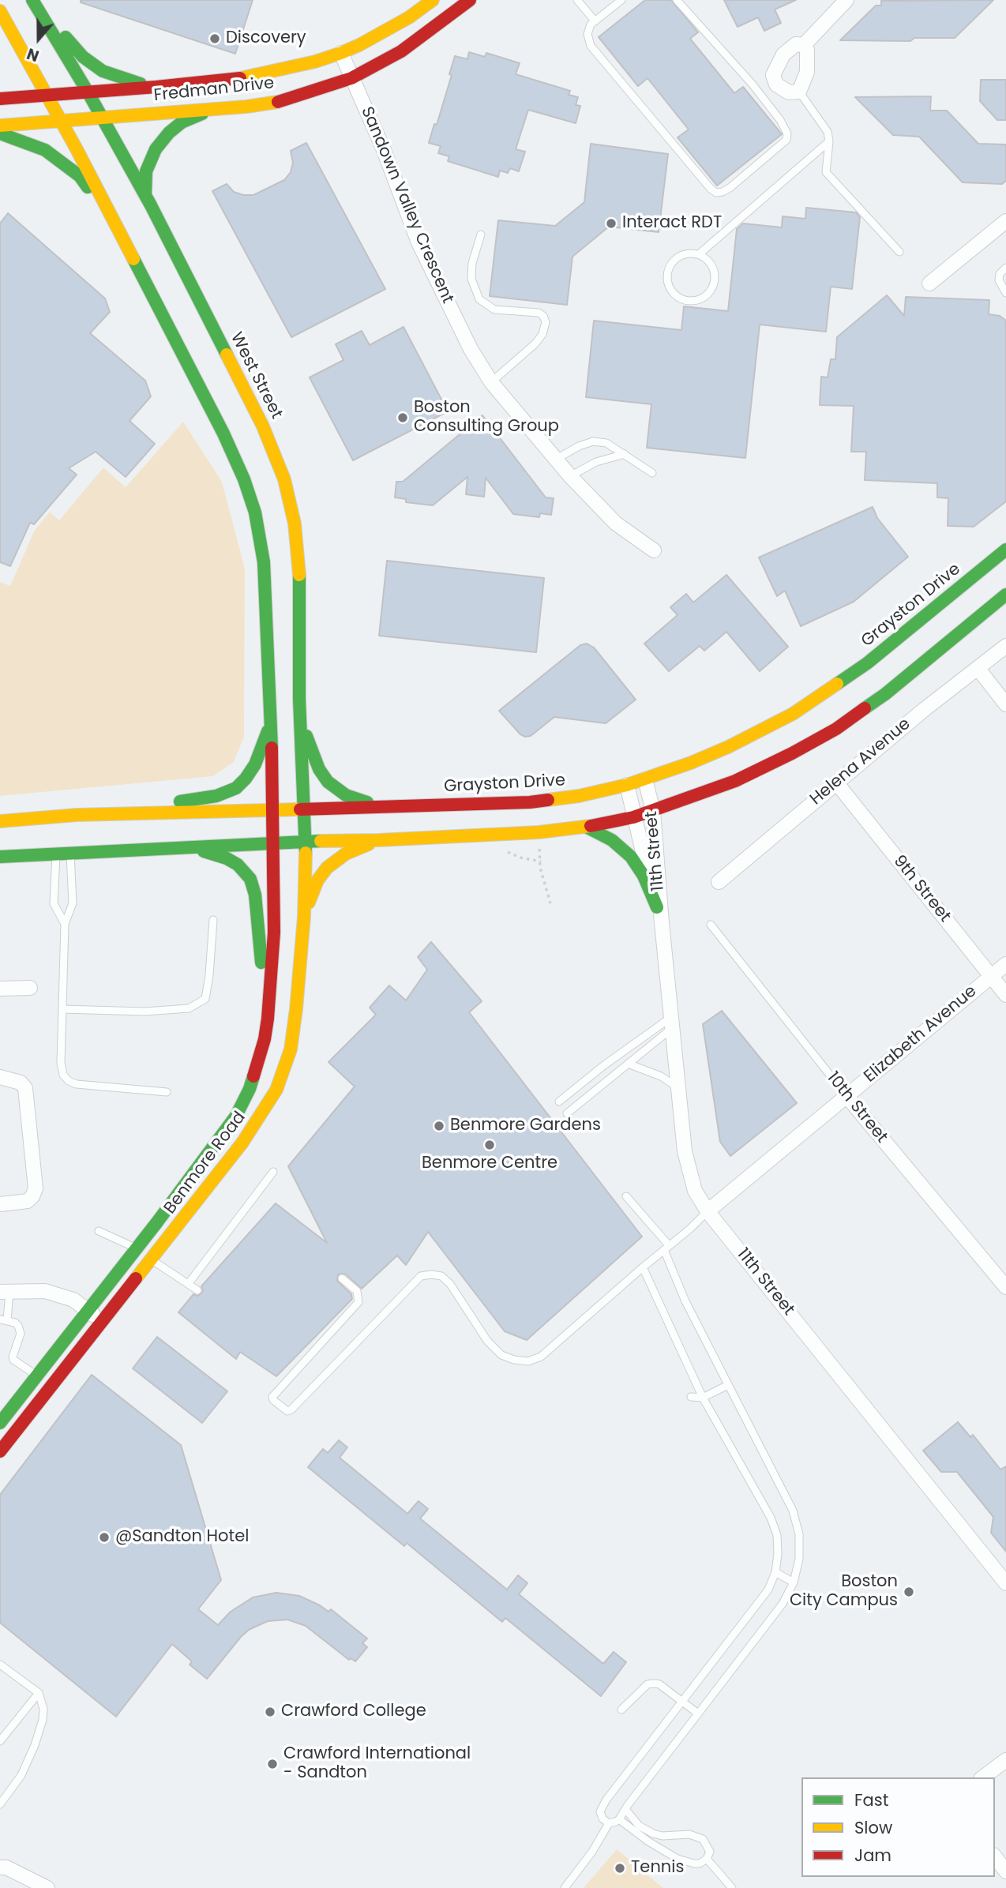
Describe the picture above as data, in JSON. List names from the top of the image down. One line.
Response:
{"streets":{"street":["Fredman Drive","Sandown Valley Crescent","West Street","Grayston Drive","Helena Avenue","11th Street","9th Street","Elizabeth Avenue","10th Street","Benmore Road"]},"crossings":[["Fredman Drive","Sandown Valley Crescent"],["Fredman Drive","West Street"],["West Street","Grayston Drive"],["West Street","Benmore Road"],["Grayston Drive","11th Street"],["Grayston Drive","Benmore Road"],["Helena Avenue","9th Street"],["11th Street","Elizabeth Avenue"],["9th Street","Elizabeth Avenue"],["Elizabeth Avenue","10th Street"]],"places":["Discovery","Interact RDT","Boston Consulting Group","Benmore Gardens","Benmore Centre","@Sandton Hotel","Boston City Campus","Crawford College","Crawford International - Sandton","Tennis"],"legend":["Fast","Slow","Jam"],"north":"bottom"}
